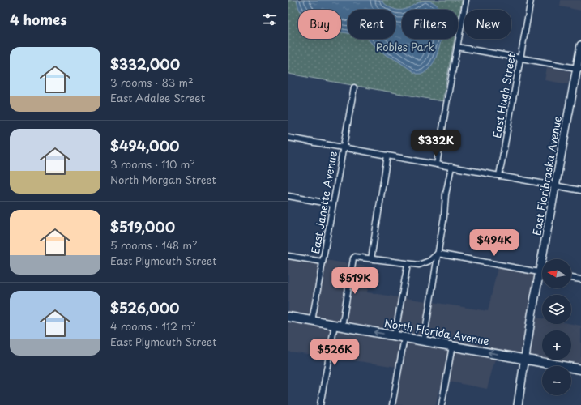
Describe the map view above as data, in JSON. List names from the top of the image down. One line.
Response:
{"streets":{"main road":["North Florida Avenue"],"street":["East Hugh Street","East Floribraska Avenue","East Janette Avenue"]},"crossings":[["East Floribraska Avenue","North Florida Avenue"],["East Janette Avenue","North Florida Avenue"]],"one_way":["North Florida Avenue"],"parks":["Robles Park"],"north":"left","page":{"heading":"4 homes","chip":["Buy","Rent","Filters","New"],"list":[{"name":"$332,000","note":"3 rooms · 83 m² · East Adalee Street"},{"name":"$494,000","note":"3 rooms · 110 m² · North Morgan Street"},{"name":"$519,000","note":"5 rooms · 148 m² · East Plymouth Street"},{"name":"$526,000","note":"4 rooms · 112 m² · East Plymouth Street"}],"price":["$332K","$494K","$519K","$526K"],"map_buttons":["+","−"]}}
